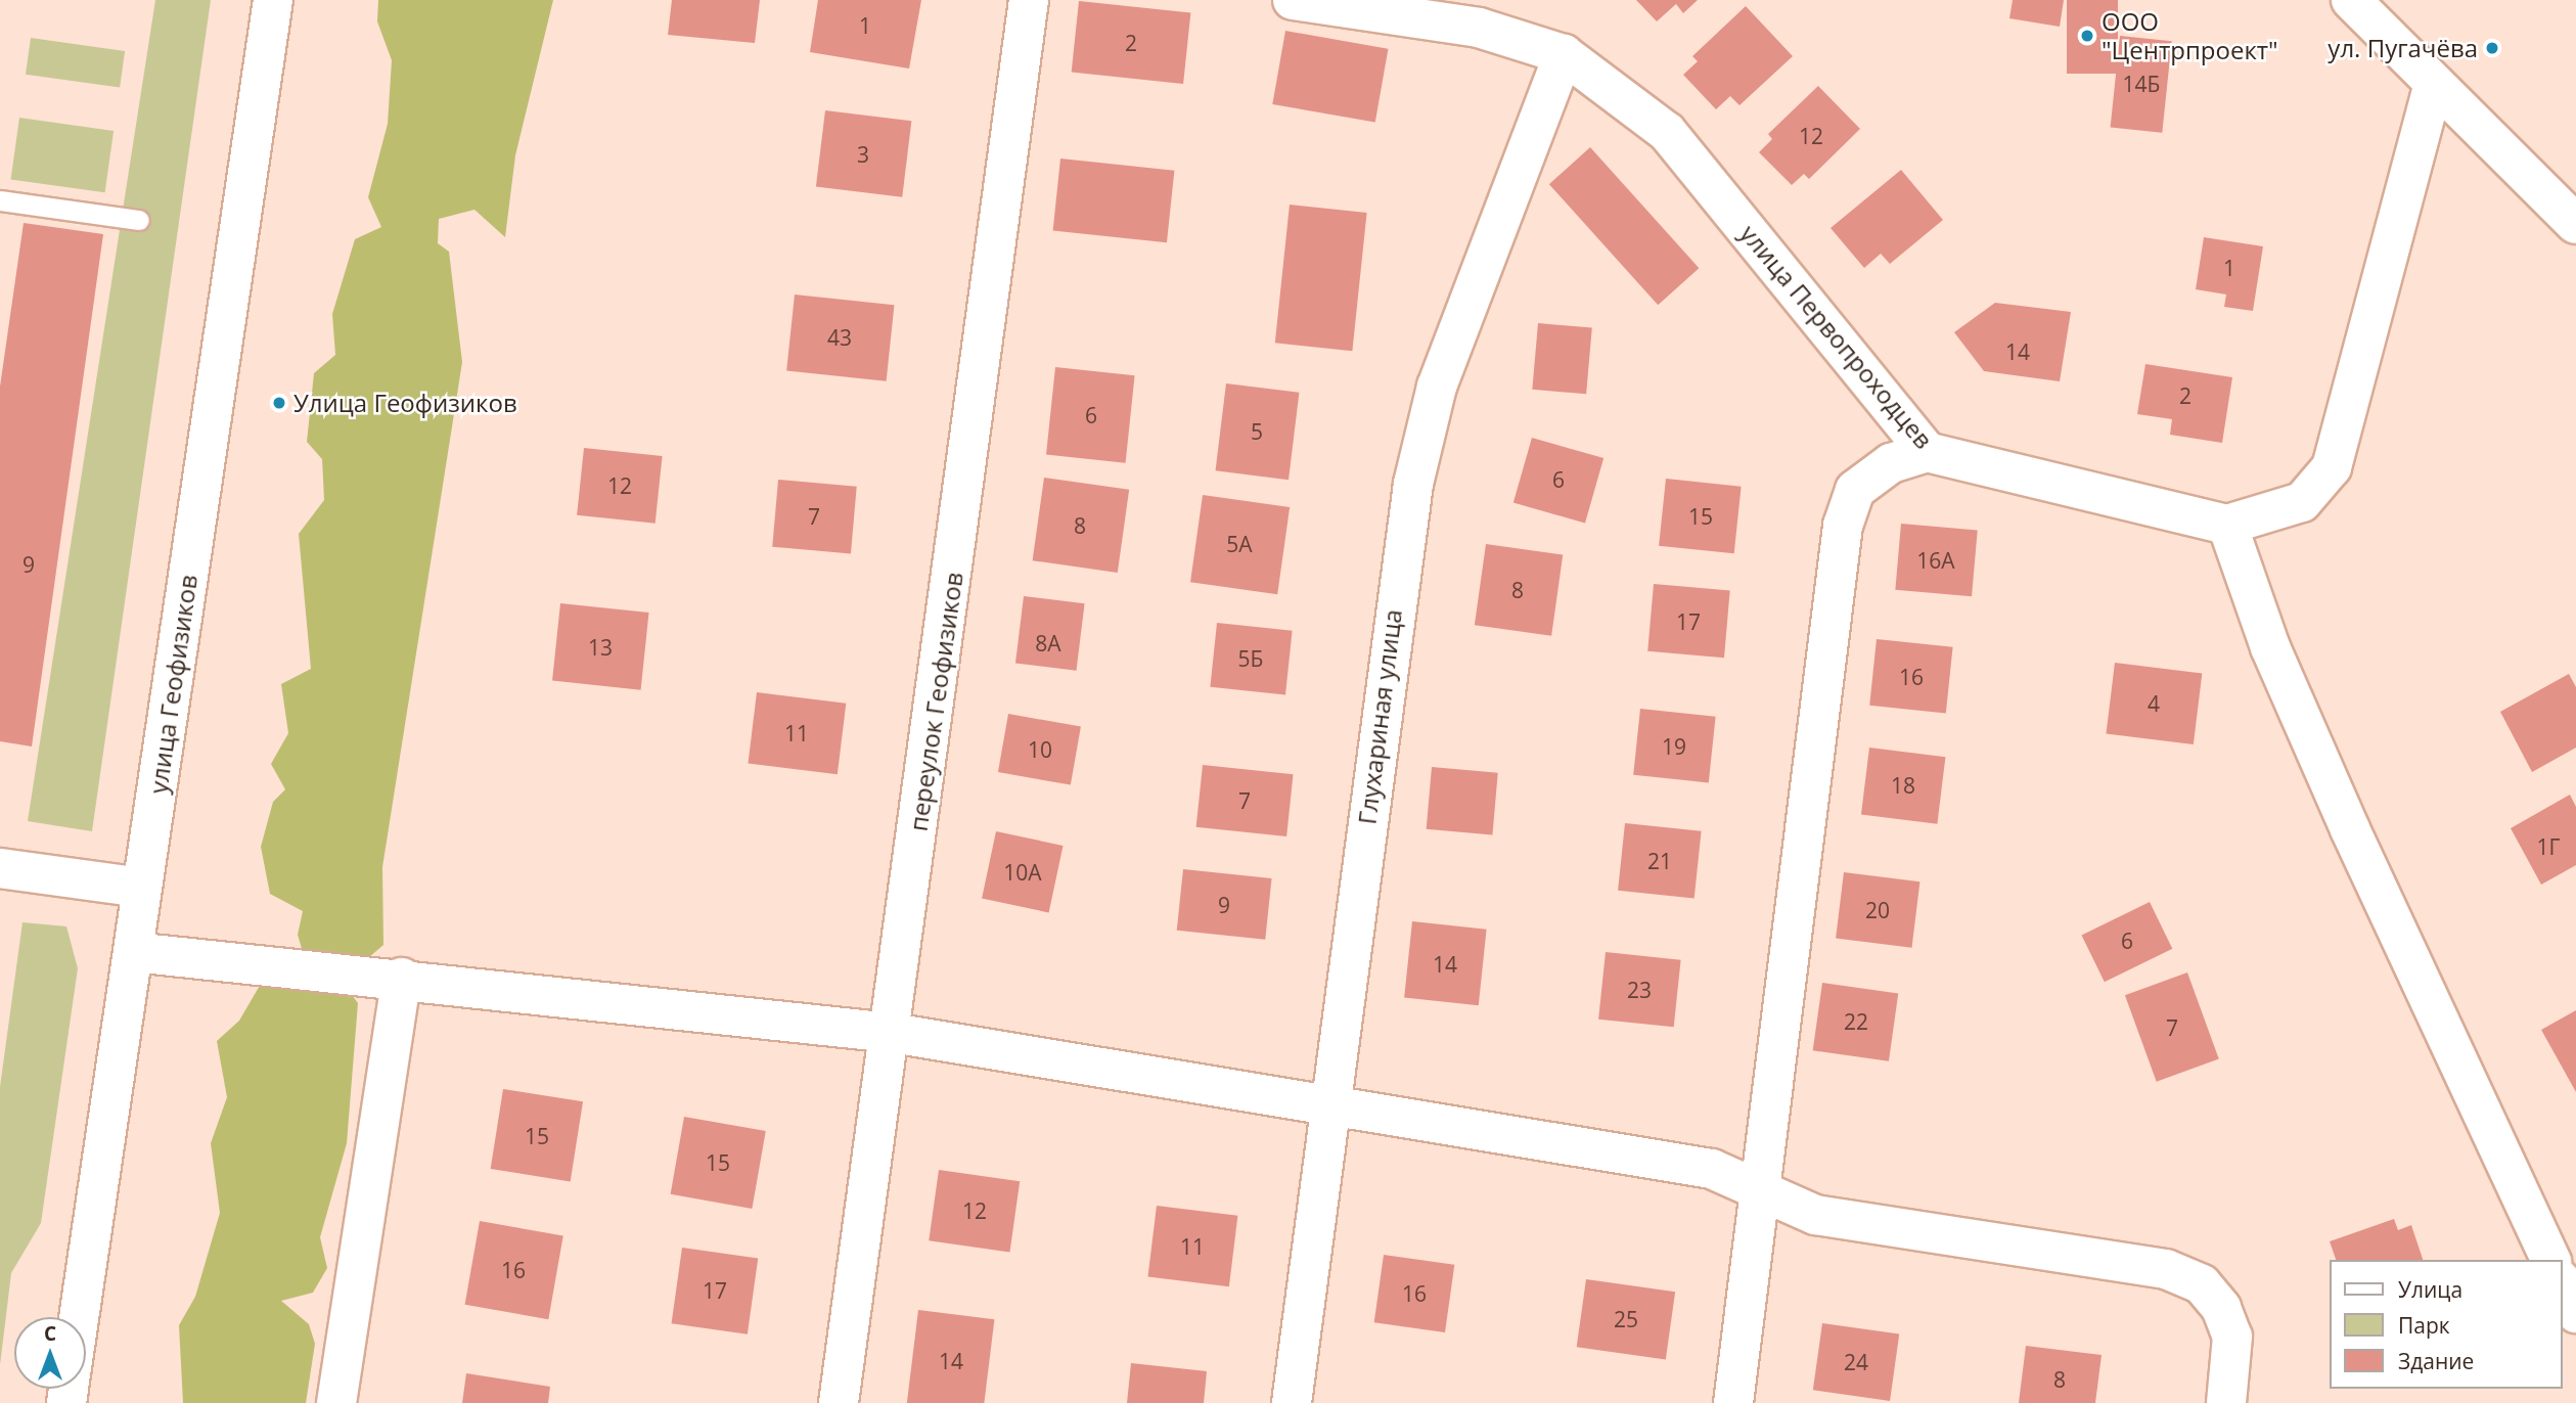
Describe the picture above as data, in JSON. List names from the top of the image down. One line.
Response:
{"streets":{"street":["улица Первопроходцев","улица Геофизиков","переулок Геофизиков","Глухариная улица"]},"crossings":[["улица Первопроходцев","Глухариная улица"]],"places":["ООО \"Центрпроект\"","ул. Пугачёва","Улица Геофизиков"],"house_numbers":["1","2","14Б","12","3","1","43","14","2","6","5","6","12","7","15","8","5А","16А","9","8","17","8А","13","5Б","16","4","11","19","10","18","7","1Г","21","10А","9","20","6","14","23","22","7","15","15","12","11","16","17","16","25","14","24","8"],"legend":["Улица","Парк","Здание"],"north":"top"}
